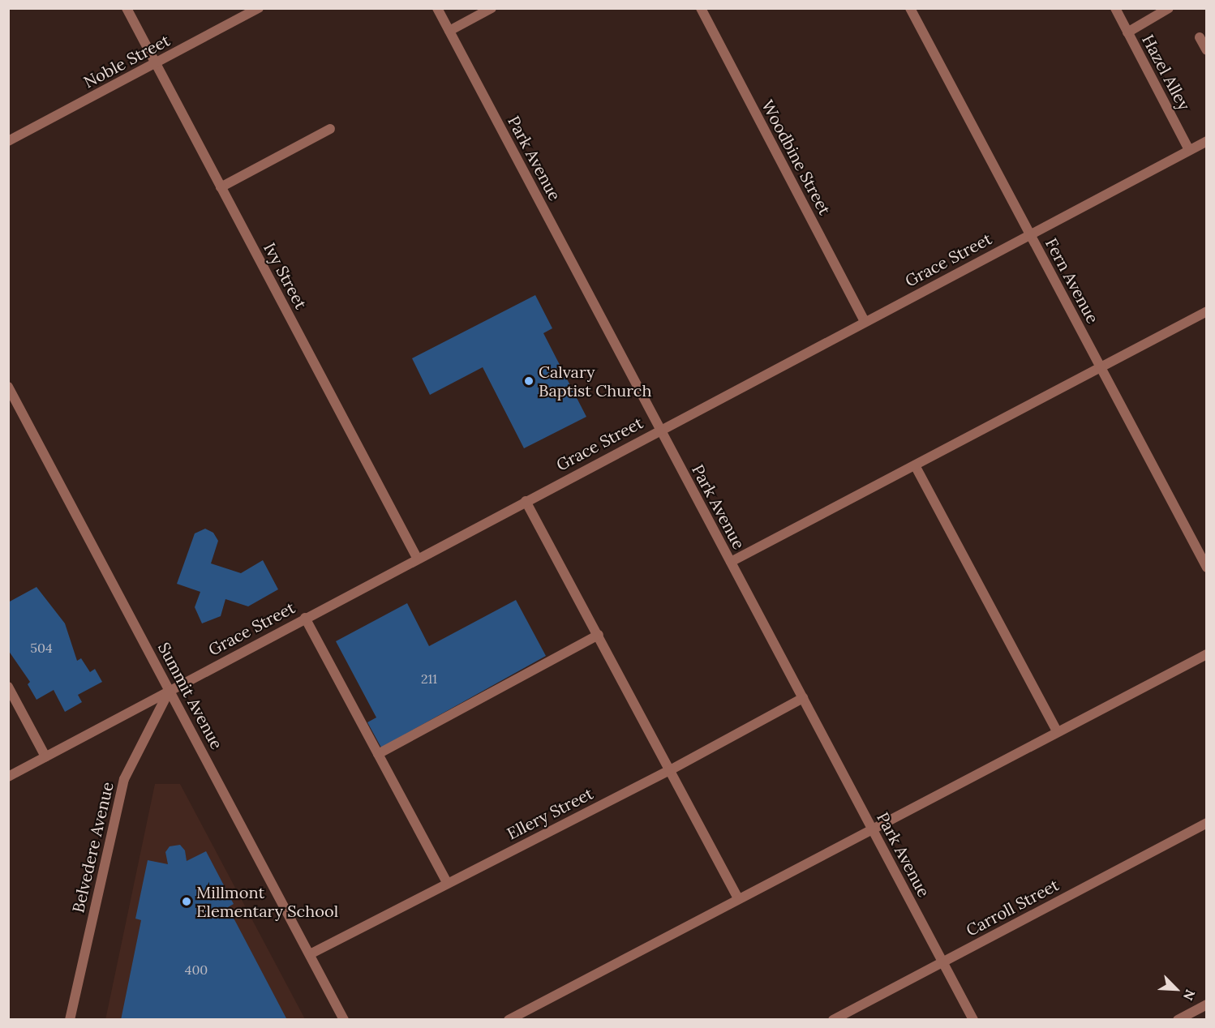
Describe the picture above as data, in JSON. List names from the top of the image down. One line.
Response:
{"streets":{"street":["Noble Street","Hazel Alley","Woodbine Street","Park Avenue","Grace Street","Ivy Street","Fern Avenue","Summit Avenue","Ellery Street","Belvedere Avenue","Carroll Street"]},"crossings":[["Noble Street","Ivy Street"],["Hazel Alley","Grace Street"],["Woodbine Street","Grace Street"],["Park Avenue","Grace Street"],["Park Avenue","Ellery Street"],["Park Avenue","Carroll Street"],["Grace Street","Ivy Street"],["Grace Street","Fern Avenue"],["Grace Street","Summit Avenue"],["Grace Street","Belvedere Avenue"],["Summit Avenue","Ellery Street"],["Summit Avenue","Belvedere Avenue"]],"places":["Calvary Baptist Church","Millmont Elementary School"],"house_numbers":["504","211","400"],"north":"bottom right"}
